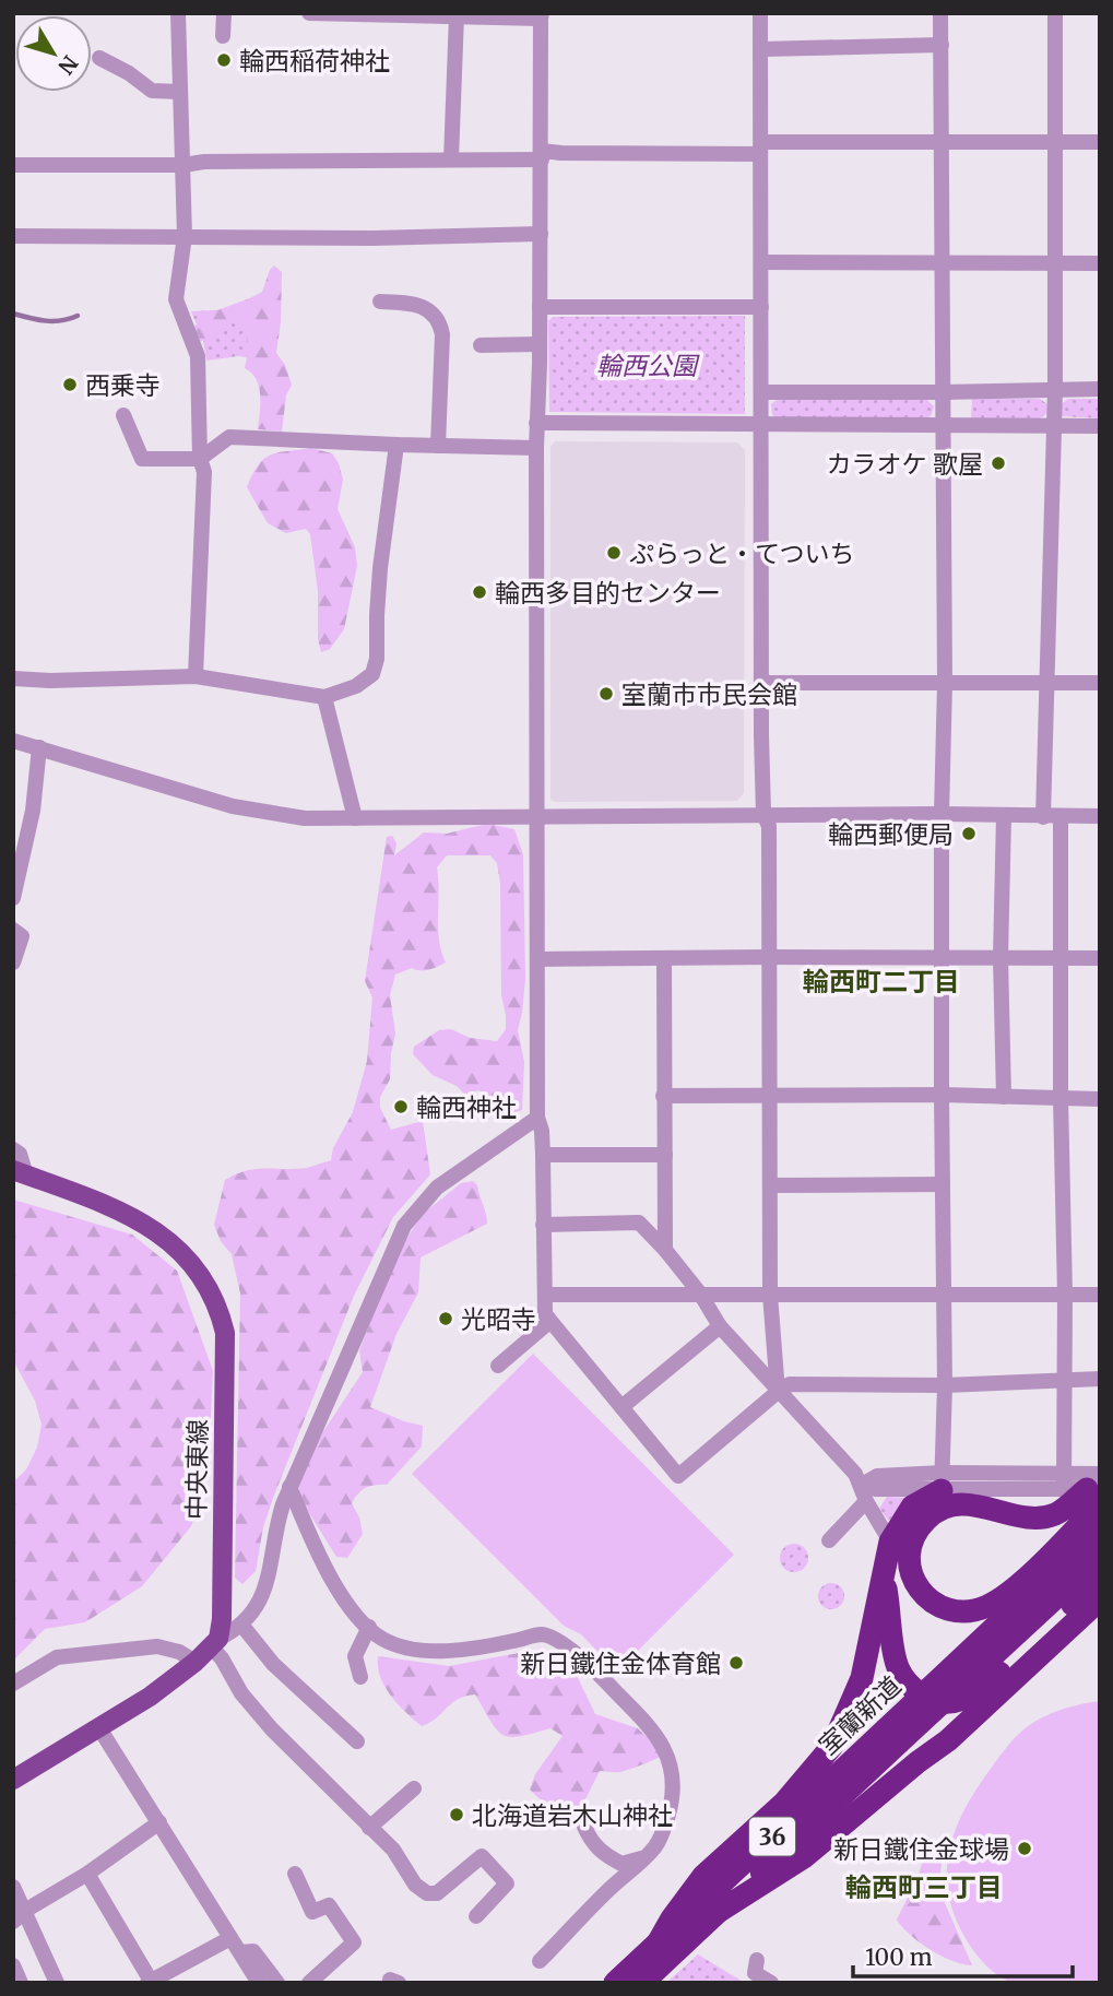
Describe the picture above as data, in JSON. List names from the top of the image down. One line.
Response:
{"streets":{"highway":["室蘭新道","36"],"main road":["中央東線"]},"crossings":[["室蘭新道","36"]],"districts":["輪西町二丁目","輪西町三丁目"],"parks":["輪西公園"],"places":["輪西稲荷神社","西乗寺","カラオケ 歌屋","ぷらっと・てついち","輪西多目的センター","室蘭市市民会館","輪西郵便局","輪西神社","光昭寺","新日鐵住金体育館","北海道岩木山神社","新日鐵住金球場"],"scale_bar":"100 m","north":"bottom right"}
